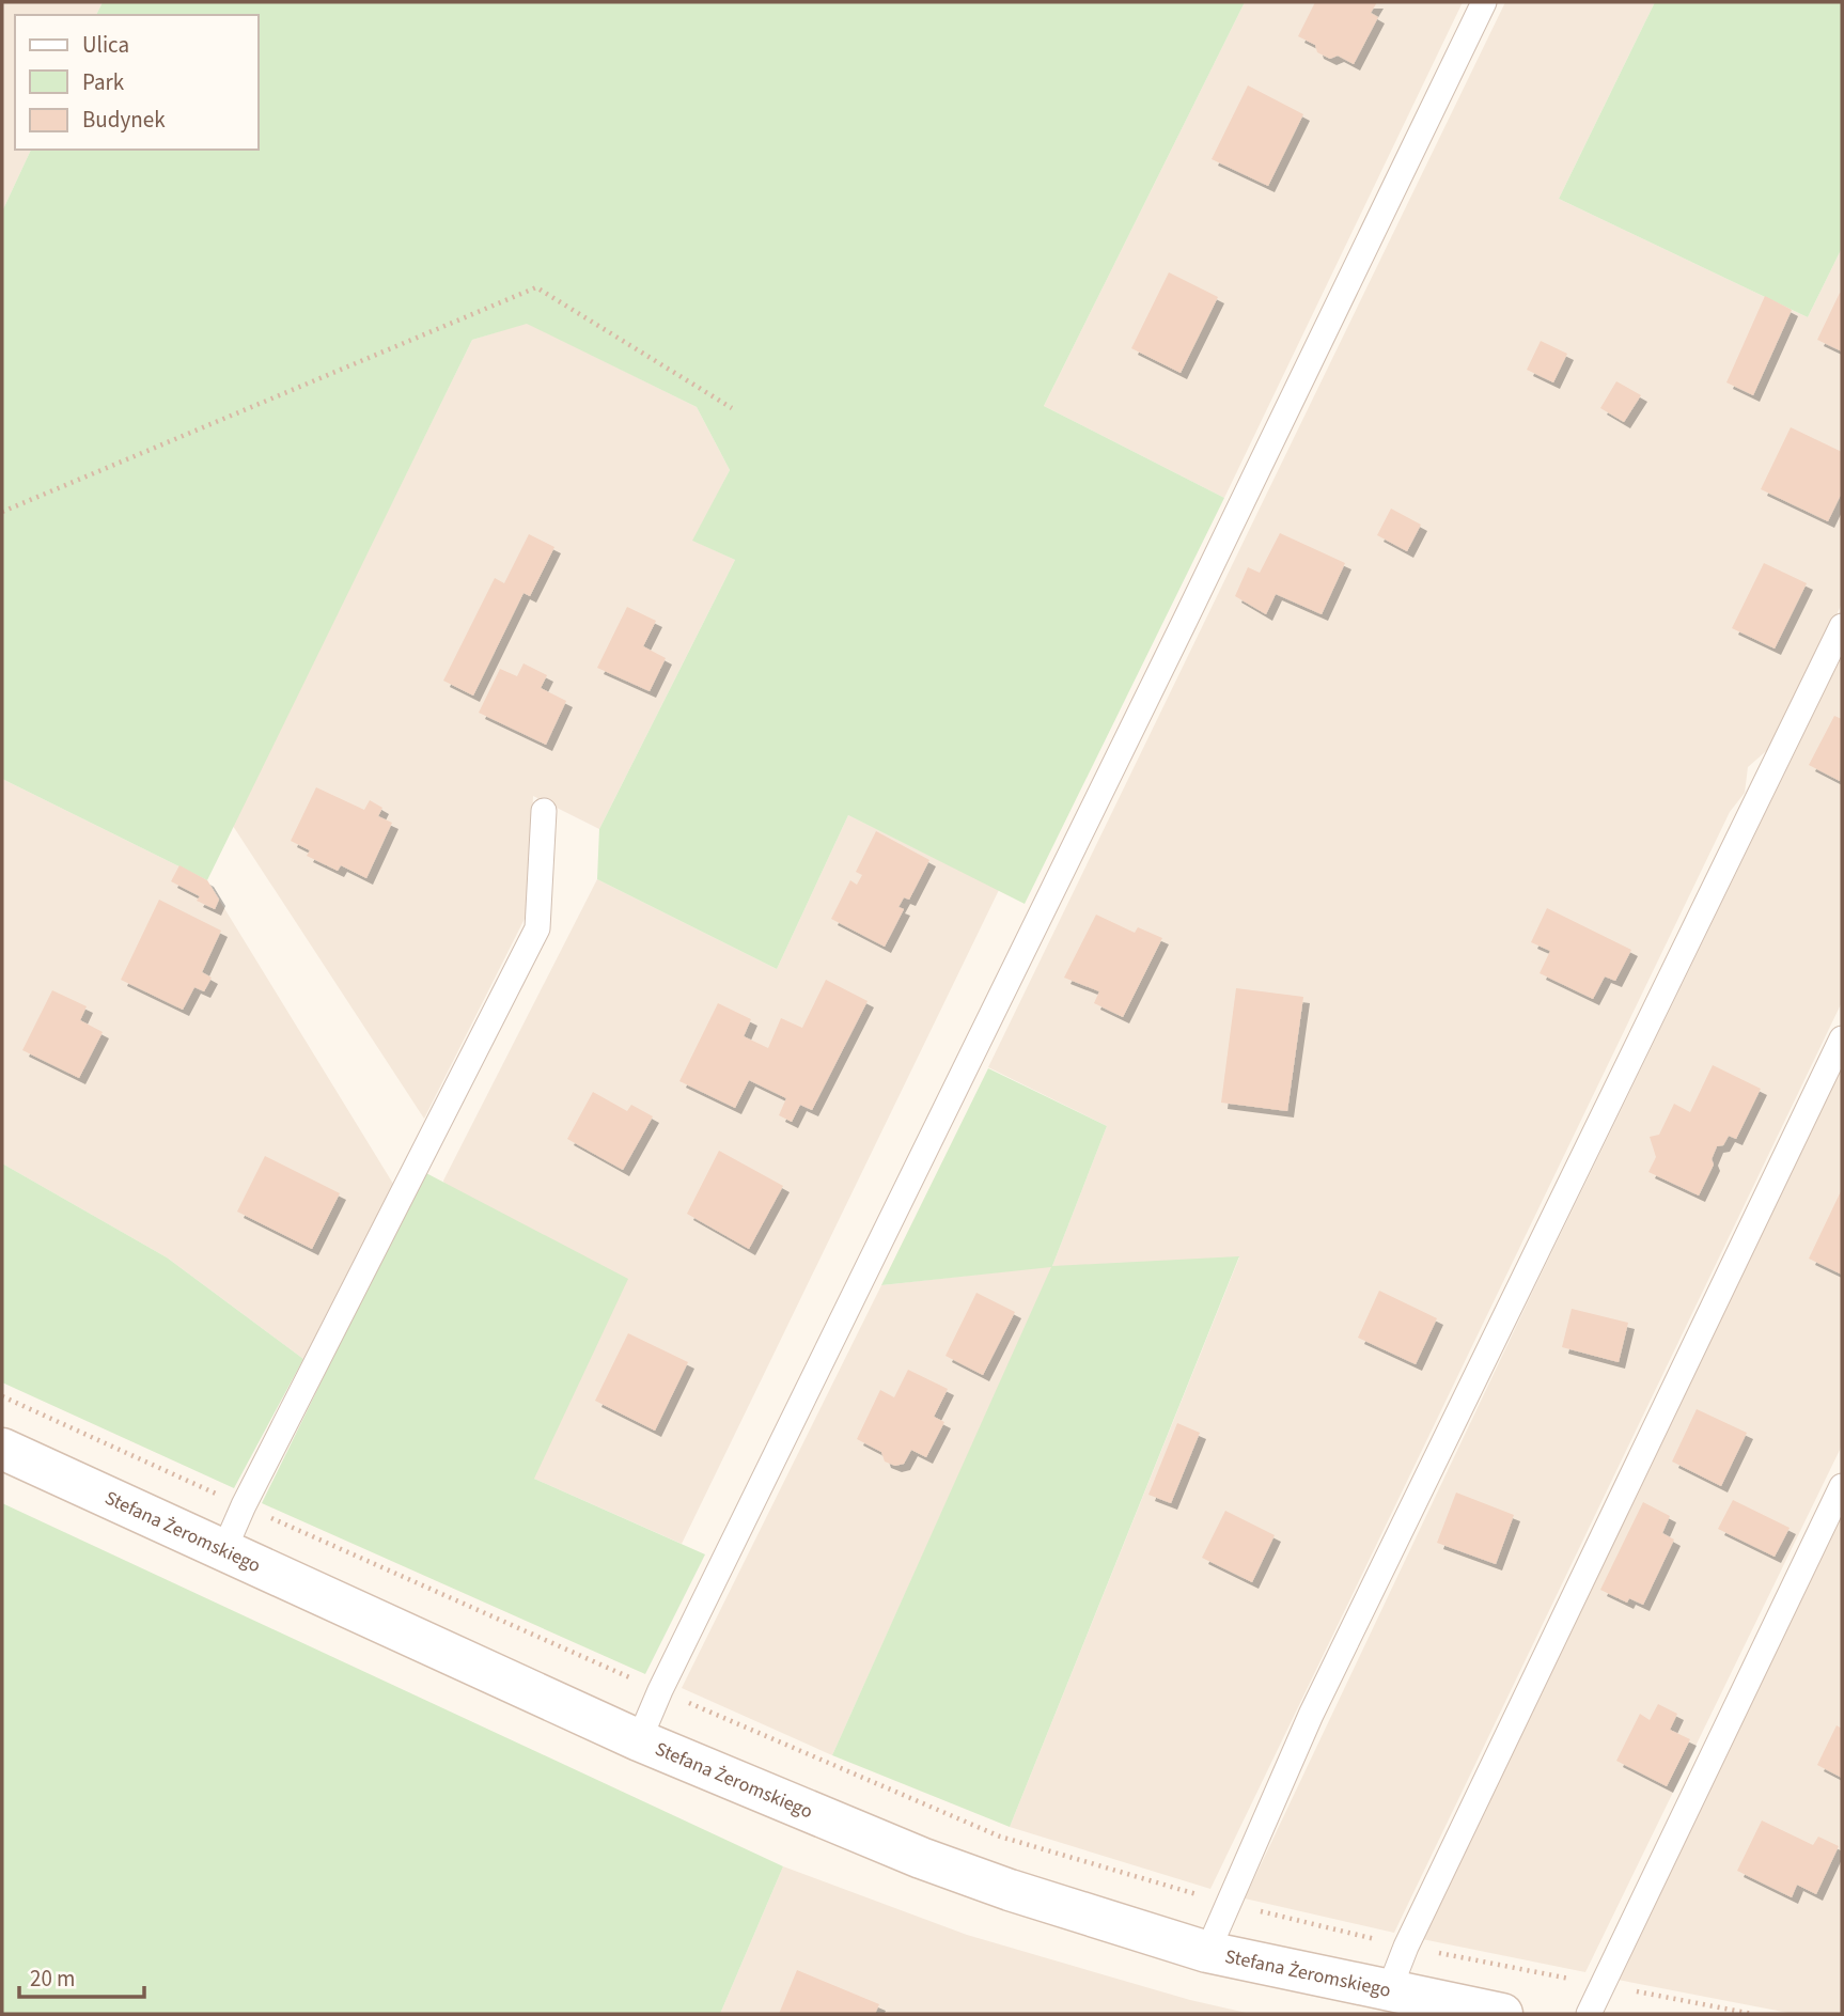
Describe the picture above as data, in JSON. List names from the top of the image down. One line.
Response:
{"streets":{"main road":["Stefana Żeromskiego"]},"legend":["Ulica","Park","Budynek"],"scale_bar":"20 m"}
